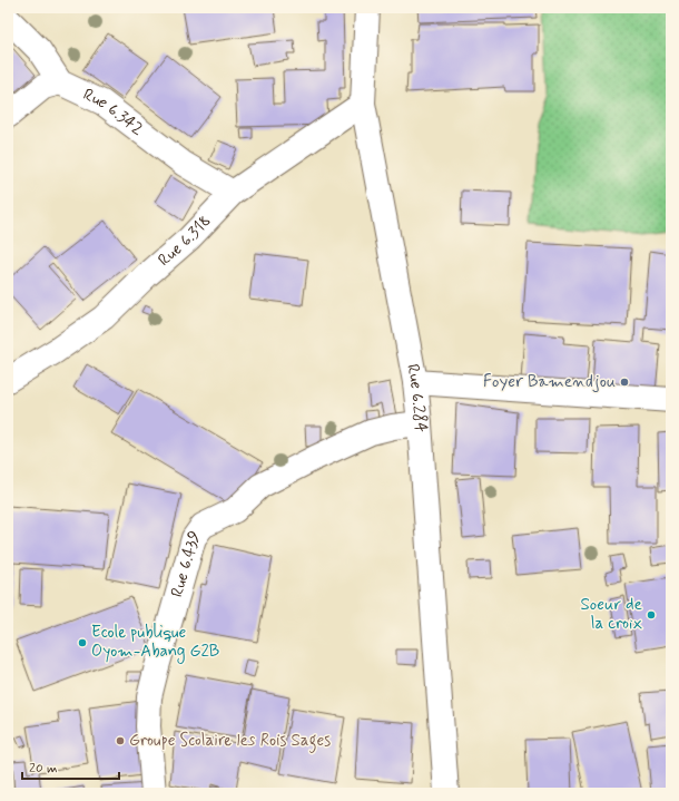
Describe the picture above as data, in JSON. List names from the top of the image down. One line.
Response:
{"streets":{"street":["Rue 6.342","Rue 6.318","Rue 6.284","Rue 6.439"]},"crossings":[["Rue 6.342","Rue 6.318"],["Rue 6.318","Rue 6.284"],["Rue 6.284","Rue 6.439"]],"places":["Foyer Bamendjou","Soeur de la croix","Ecole publique Oyom-Abang G2B","Groupe Scolaire les Rois Sages"],"scale_bar":"20 m"}
